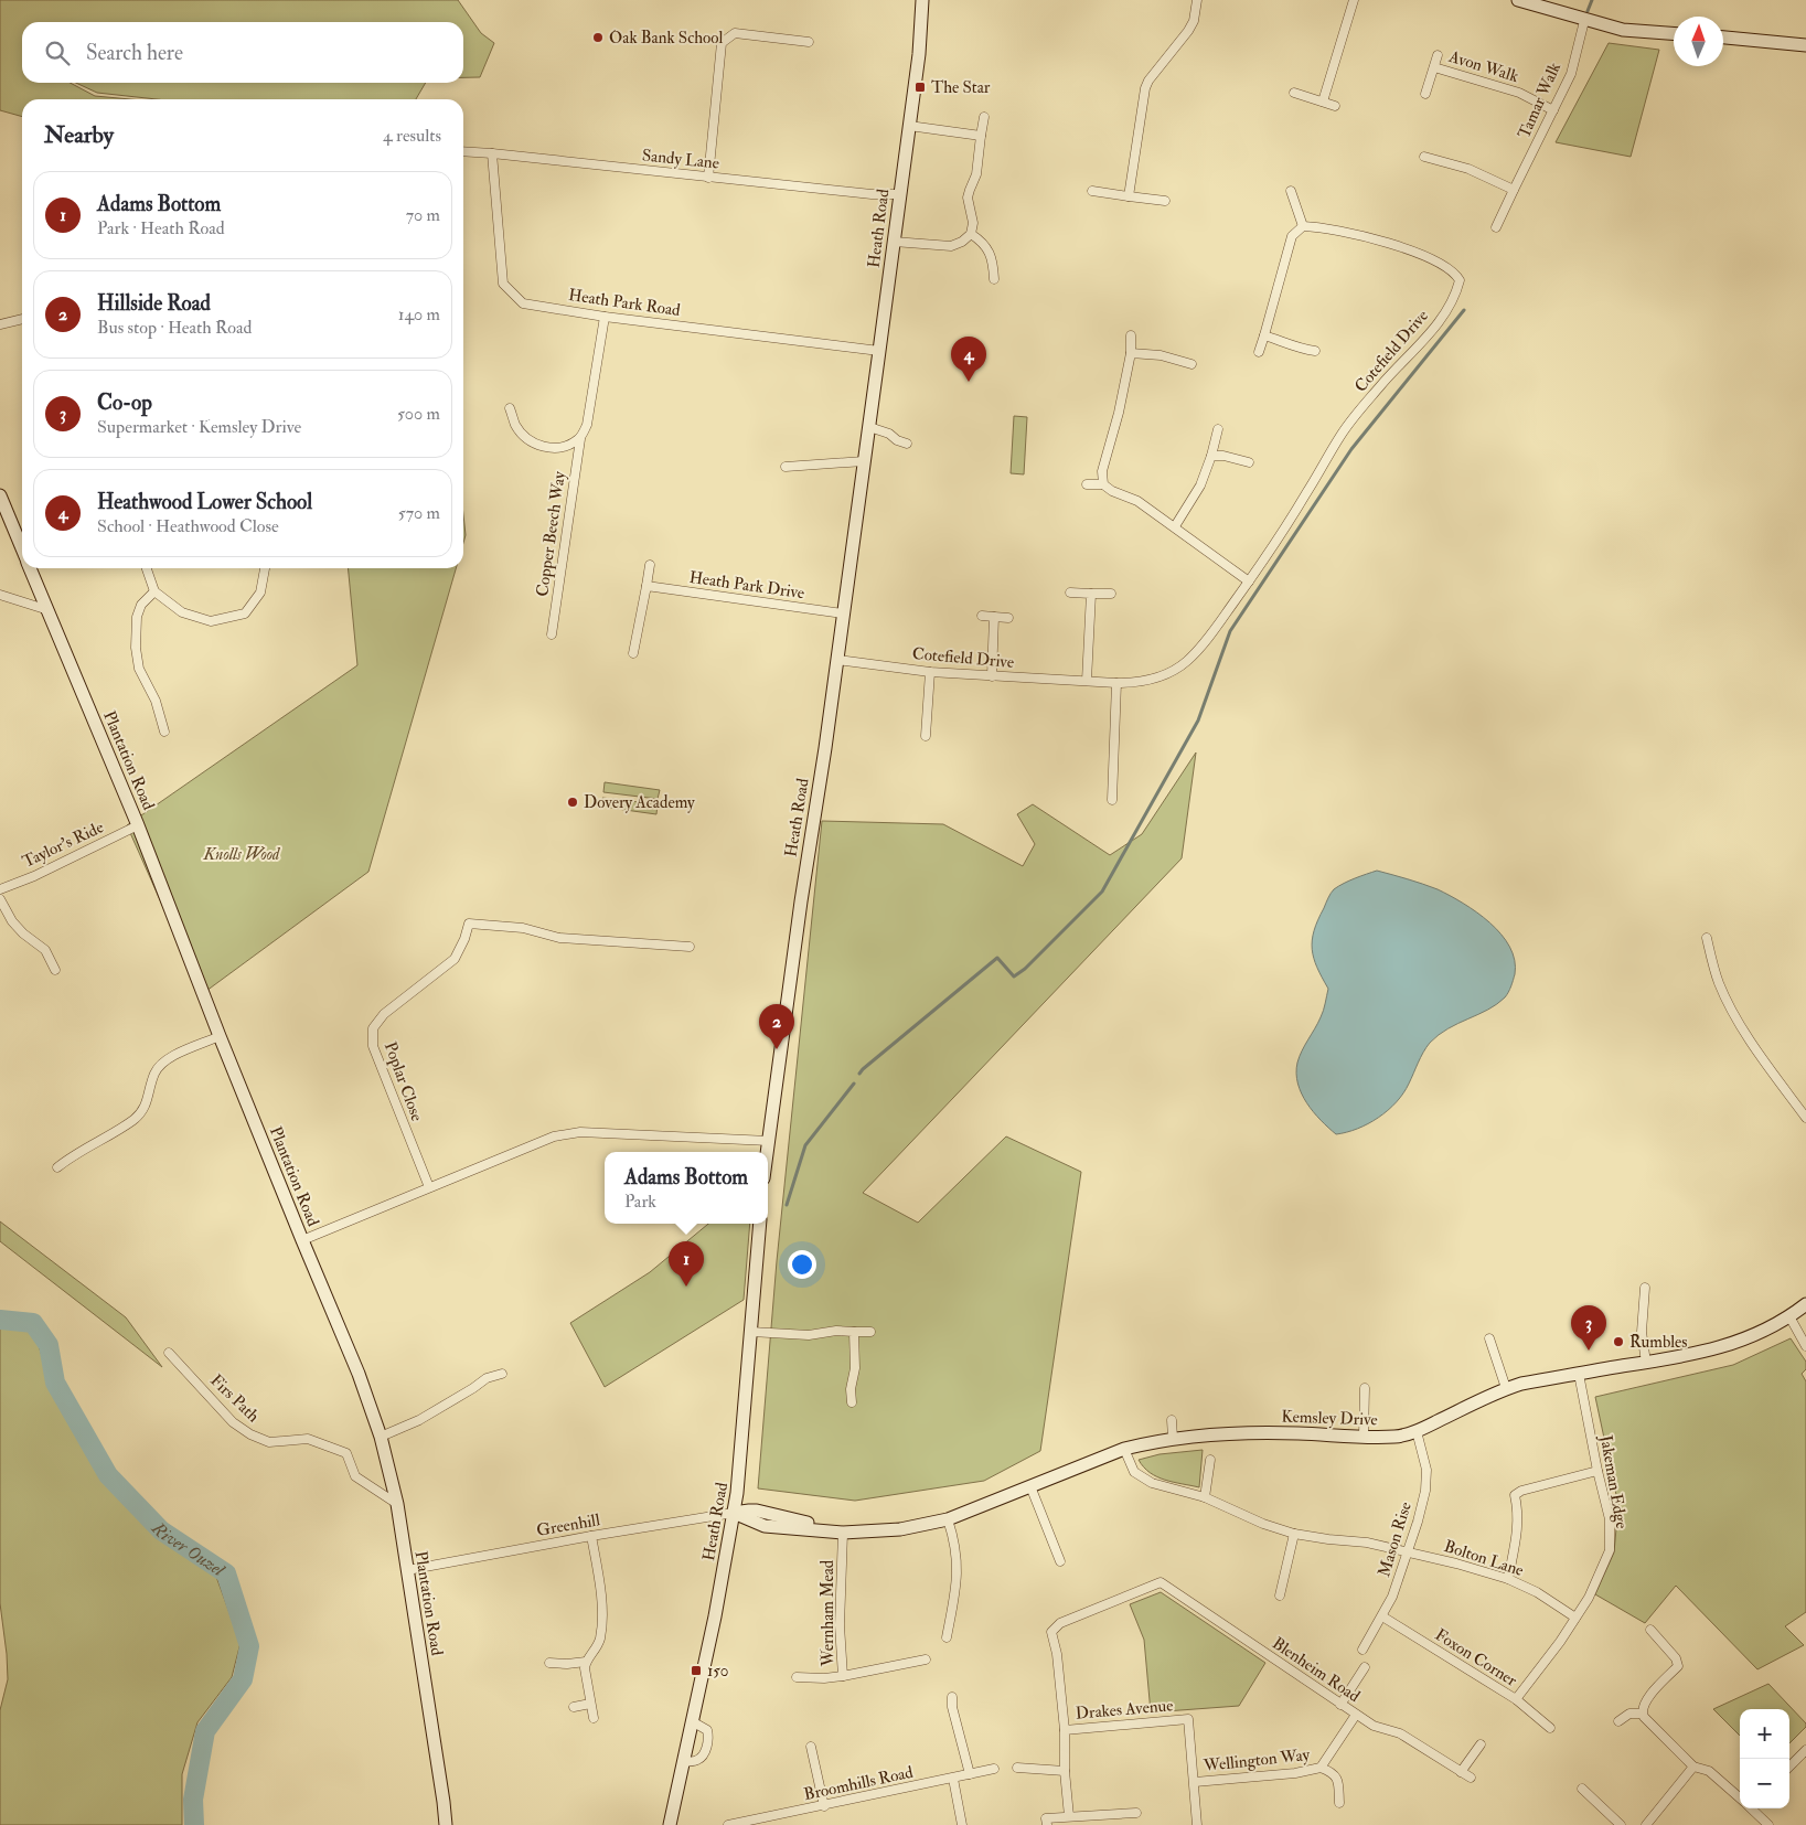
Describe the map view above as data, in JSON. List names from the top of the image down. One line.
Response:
{"streets":{"street":["Avon Walk","Tamar Walk","Sandy Lane","Heath Road","Heath Park Road","Cotefield Drive","Copper Beech Way","Heath Park Drive","Plantation Road","Taylor's Ride","Poplar Close","Firs Path","Kemsley Drive","Jakeman Edge","Greenhill","Mason Rise","Bolton Lane","Wernham Mead","Foxon Corner","Blenheim Road","Drakes Avenue","Wellington Way","Broomhills Road"]},"crossings":[["Avon Walk","Tamar Walk"],["Sandy Lane","Heath Road"],["Sandy Lane","Heath Park Road"],["Heath Road","Heath Park Road"],["Heath Road","Cotefield Drive"],["Heath Road","Heath Park Drive"],["Heath Road","Kemsley Drive"],["Heath Road","Greenhill"],["Heath Park Road","Copper Beech Way"],["Plantation Road","Taylor's Ride"],["Plantation Road","Firs Path"],["Plantation Road","Greenhill"],["Kemsley Drive","Jakeman Edge"],["Kemsley Drive","Greenhill"],["Kemsley Drive","Mason Rise"],["Kemsley Drive","Bolton Lane"],["Kemsley Drive","Wernham Mead"],["Jakeman Edge","Bolton Lane"],["Jakeman Edge","Foxon Corner"],["Mason Rise","Bolton Lane"],["Mason Rise","Foxon Corner"],["Blenheim Road","Drakes Avenue"],["Blenheim Road","Wellington Way"],["Drakes Avenue","Wellington Way"]],"water":["River Ouzel"],"parks":["Knolls Wood"],"places":{"other":["Oak Bank School","Dovery Academy","Rumbles"],"transit":["The Star","150"]},"north":"top","page":{"search":"Search here","heading":["Nearby","4 results"],"list":[{"mark":"1","name":"Adams Bottom","note":"Park · Heath Road","value":"70 m"},{"mark":"2","name":"Hillside Road","note":"Bus stop · Heath Road","value":"140 m"},{"mark":"3","name":"Co-op","note":"Supermarket · Kemsley Drive","value":"500 m"},{"mark":"4","name":"Heathwood Lower School","note":"School · Heathwood Close","value":"570 m"}],"pins":["4","2","1","3"],"popup":["Adams Bottom","Park"],"map_buttons":["+","−"]}}
